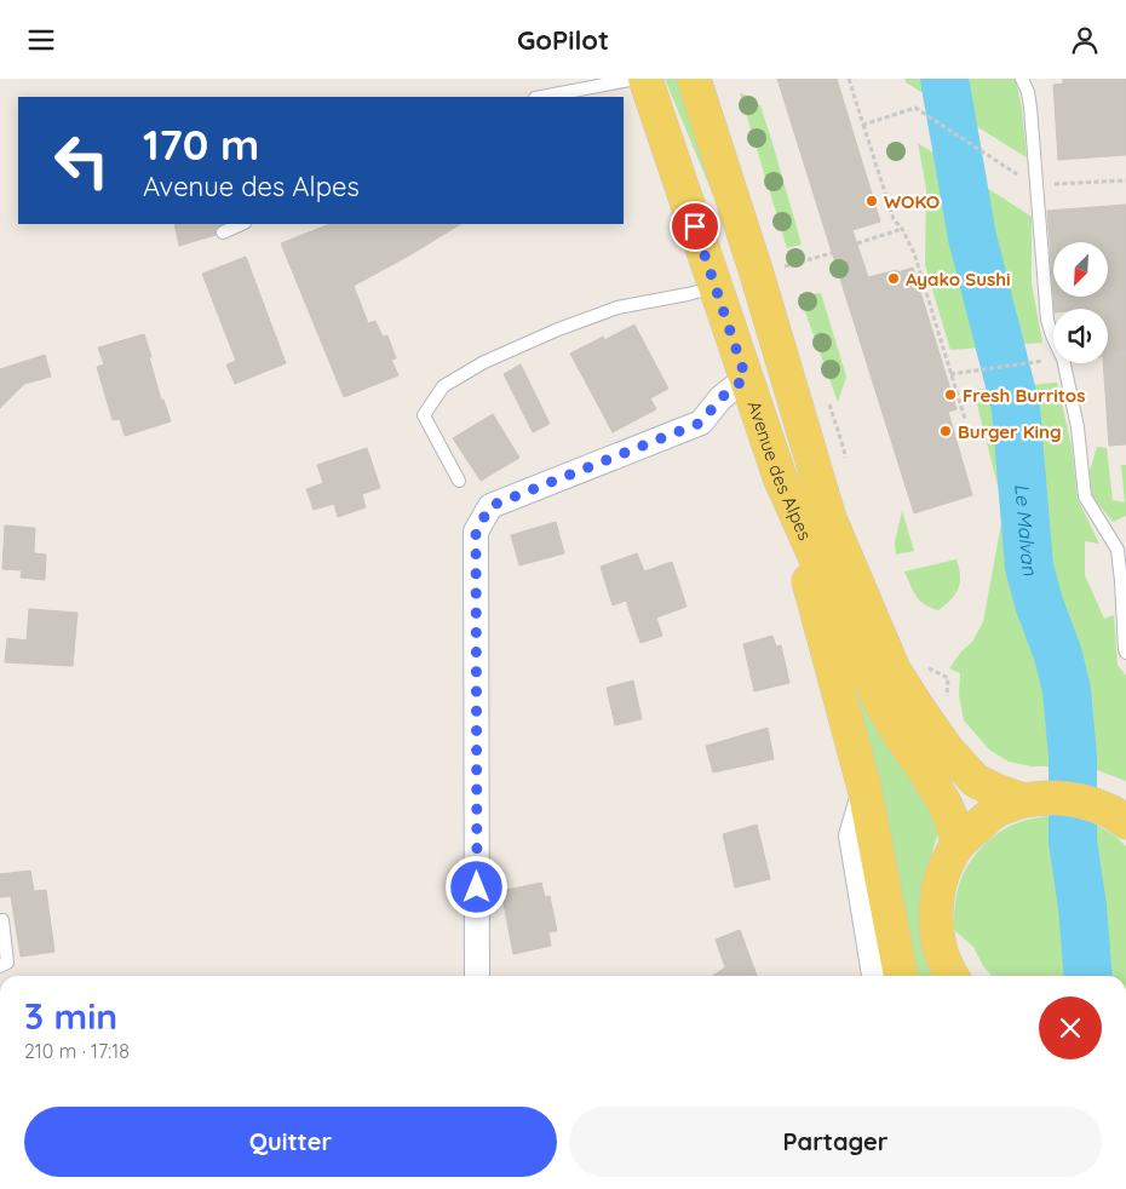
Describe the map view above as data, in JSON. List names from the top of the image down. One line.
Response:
{"streets":{"main road":["Avenue des Alpes"]},"water":["Le Malvan"],"places":["WOKO","Ayako Sushi","Fresh Burritos","Burger King"],"north":"bottom left","page":{"header":"GoPilot","turn":["170 m","Avenue des Alpes"],"heading":["3 min","210 m · 17:18"],"buttons":["Quitter","Partager"]}}
